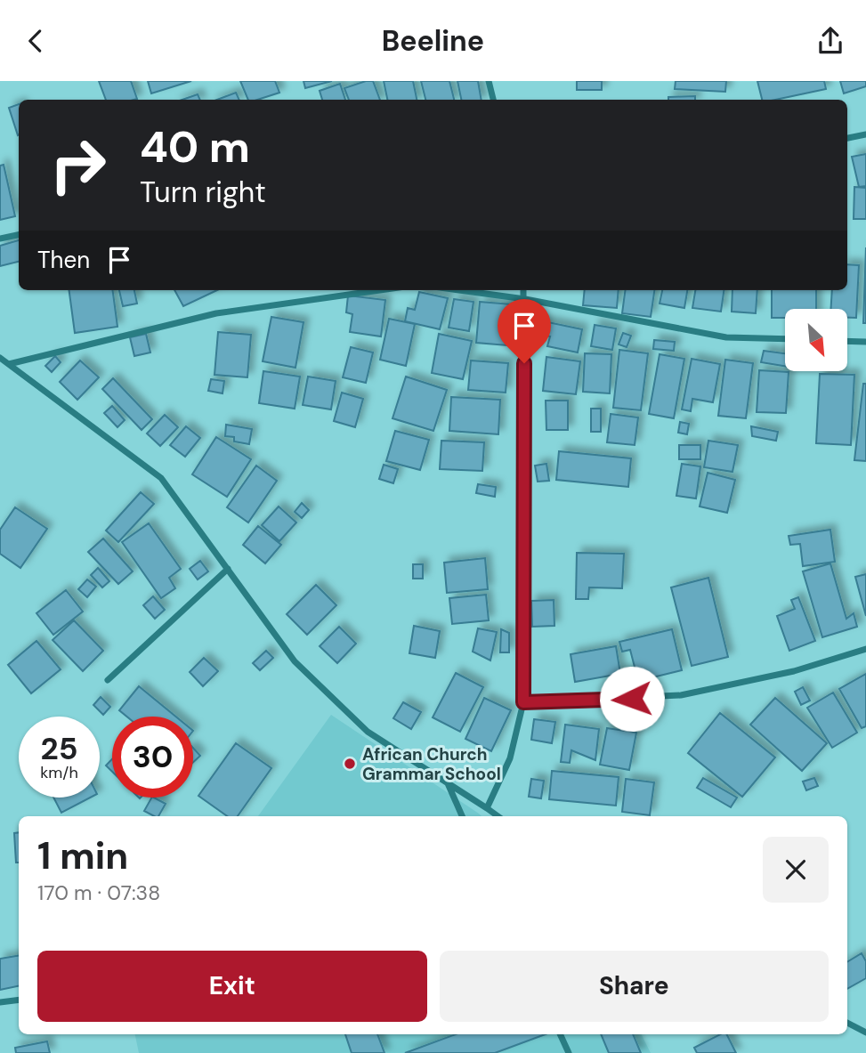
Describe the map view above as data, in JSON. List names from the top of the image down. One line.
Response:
{"places":["African Church Grammar School"],"north":"bottom right","page":{"header":"Beeline","turn":["40 m","Turn right"],"then":"Then","speed":"25 km/h","limit":"30","heading":["1 min","170 m · 07:38"],"buttons":["Exit","Share"]}}
